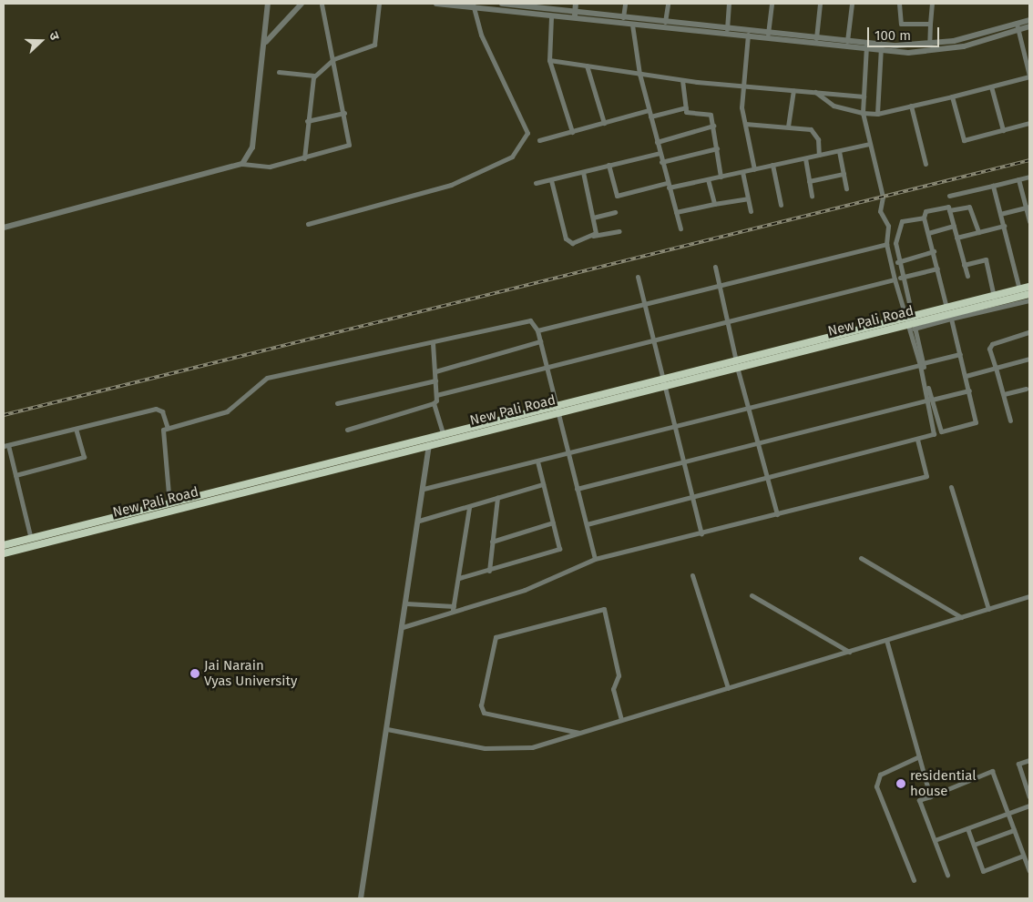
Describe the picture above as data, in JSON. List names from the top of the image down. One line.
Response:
{"streets":{"highway":["New Pali Road"]},"places":["Jai Narain Vyas University","residential house"],"scale_bar":"100 m","north":"right"}
